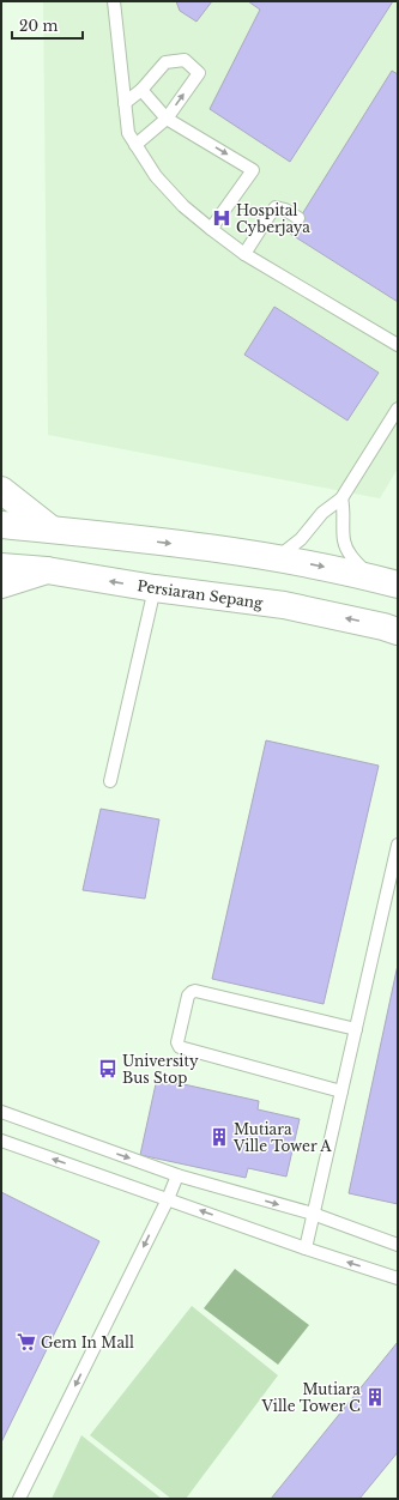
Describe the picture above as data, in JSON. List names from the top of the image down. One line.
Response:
{"streets":{"street":["Persiaran Sepang"]},"places":{"hospital":["Hospital Cyberjaya"],"bus stop":["University Bus Stop"],"building":["Mutiara Ville Tower A","Mutiara Ville Tower C"],"supermarket":["Gem In Mall"]},"scale_bar":"20 m"}
